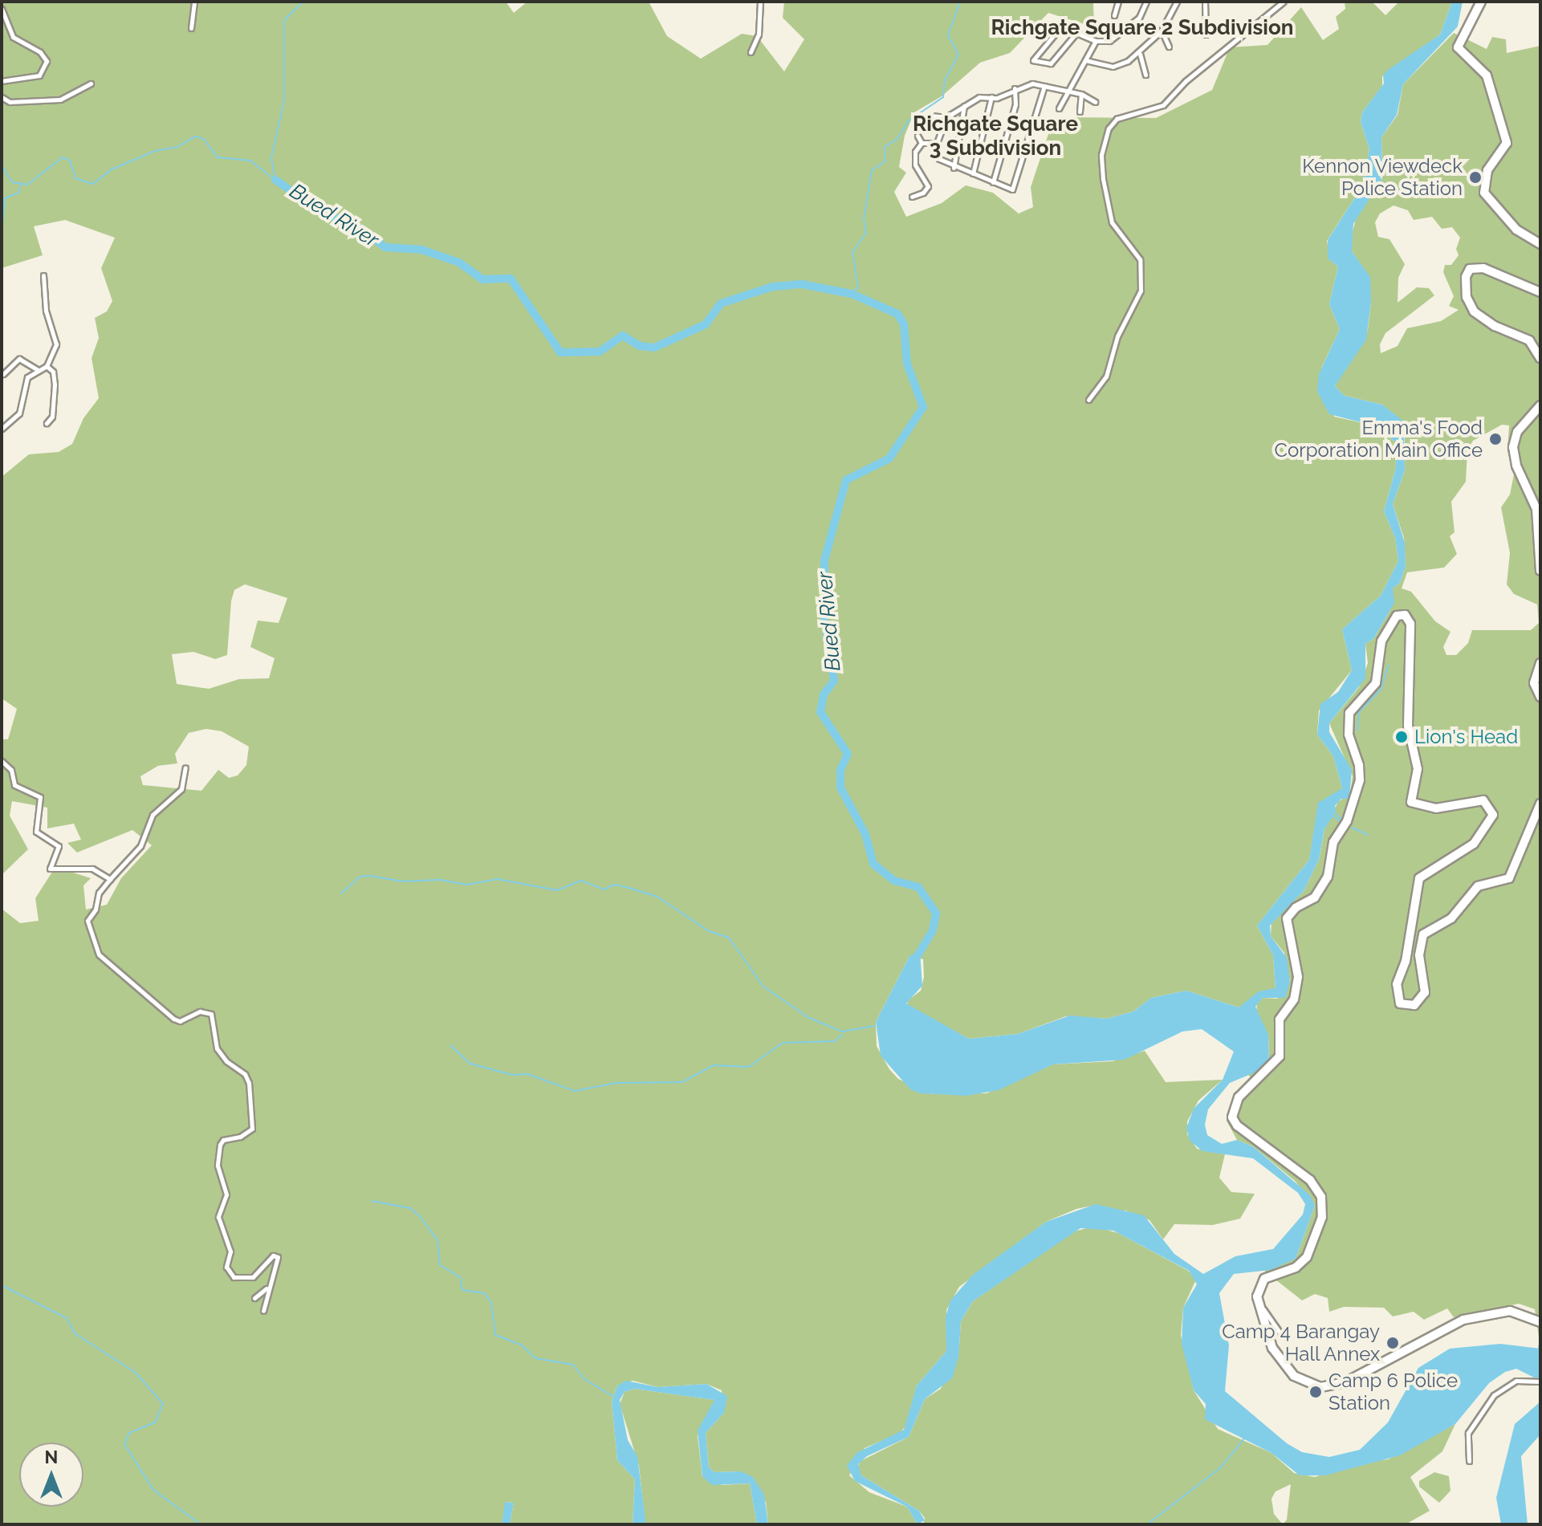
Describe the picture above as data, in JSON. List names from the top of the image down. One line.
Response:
{"districts":["Richgate Square 2 Subdivision","Richgate Square 3 Subdivision"],"water":["Bued River"],"places":["Kennon Viewdeck Police Station","Emma's Food Corporation Main Office","Lion's Head","Camp 4 Barangay Hall Annex","Camp 6 Police Station"],"north":"top"}
